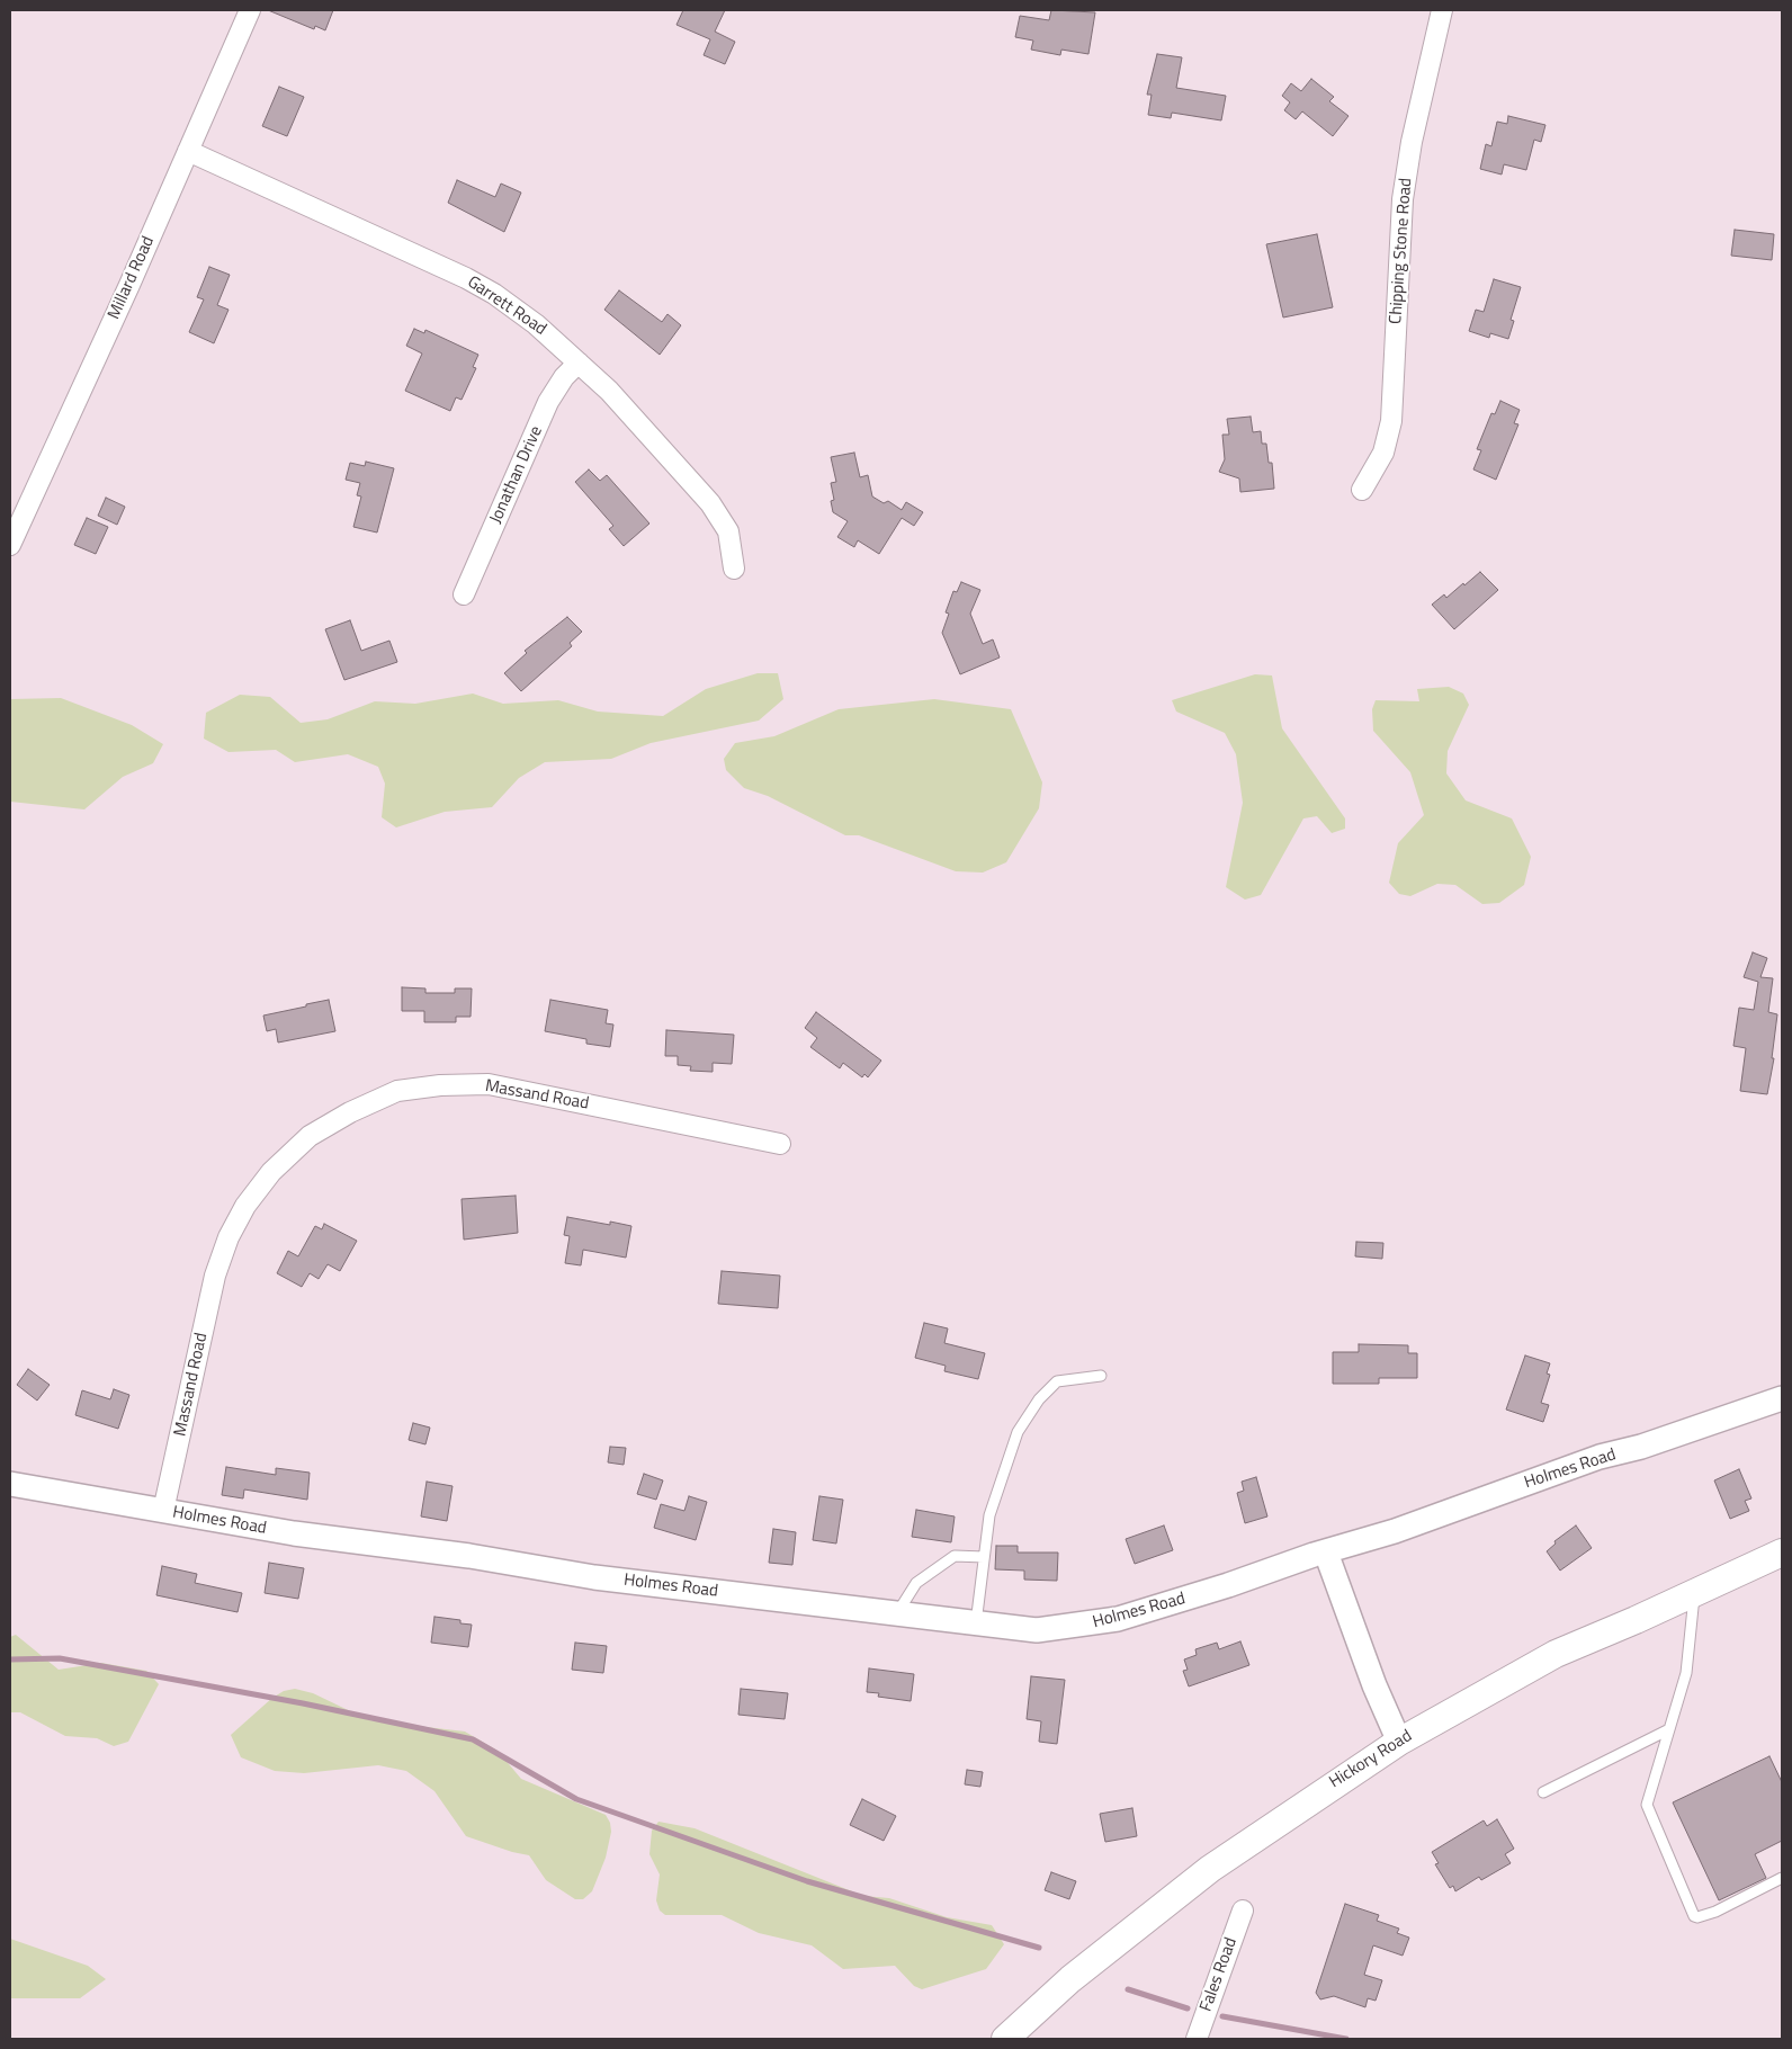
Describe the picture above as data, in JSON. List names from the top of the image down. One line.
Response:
{"streets":{"main road":["Hickory Road"],"street":["Chipping Stone Road","Millard Road","Garrett Road","Jonathan Drive","Massand Road","Holmes Road","Fales Road"]},"crossings":[["Millard Road","Garrett Road"],["Garrett Road","Jonathan Drive"],["Massand Road","Holmes Road"]]}
